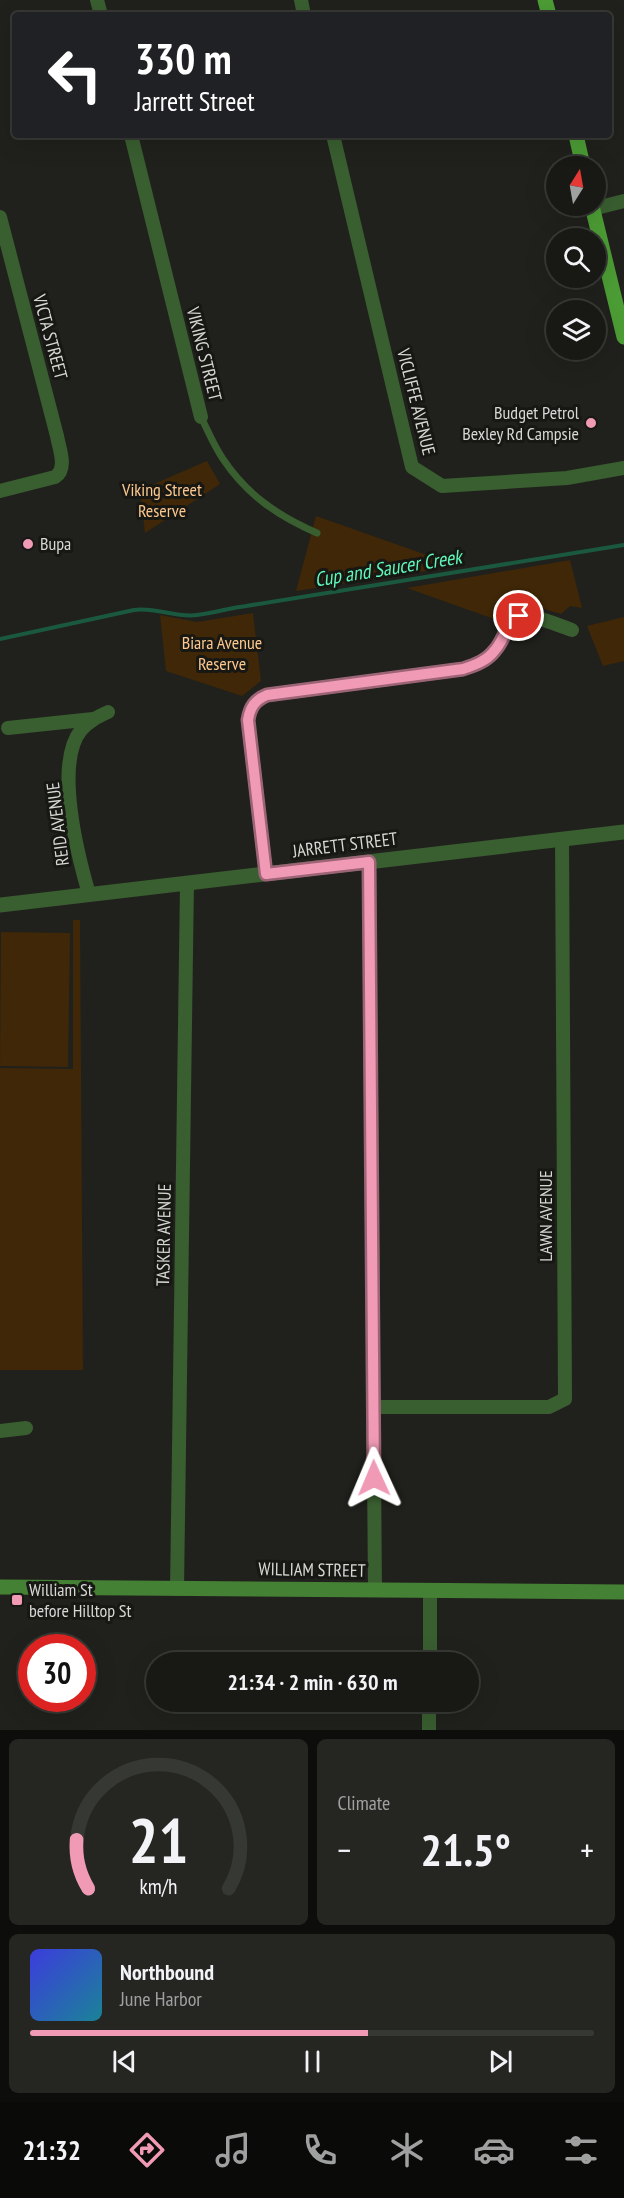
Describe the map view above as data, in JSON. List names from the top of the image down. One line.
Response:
{"streets":{"main road":["WILLIAM STREET"],"street":["VICTA STREET","VIKING STREET","VICLIFFE AVENUE","REID AVENUE","JARRETT STREET","LAWN AVENUE","TASKER AVENUE"]},"crossings":[["REID AVENUE","JARRETT STREET"],["JARRETT STREET","LAWN AVENUE"],["JARRETT STREET","TASKER AVENUE"],["TASKER AVENUE","WILLIAM STREET"]],"water":["Cup and Saucer Creek"],"parks":["Viking Street Reserve","Biara Avenue Reserve"],"places":{"other":["Budget Petrol Bexley Rd Campsie","Bupa"],"transit":["William St before Hilltop St"]},"north":"top","page":{"turn":["330 m","Jarrett Street"],"limit":"30","trip":"21:34 · 2 min · 630 m","tile":"Climate","heat":["−","21.5°","+"],"song":["Northbound","June Harbor"],"tabs":"21:32","gauge":["21","km/h"]}}
